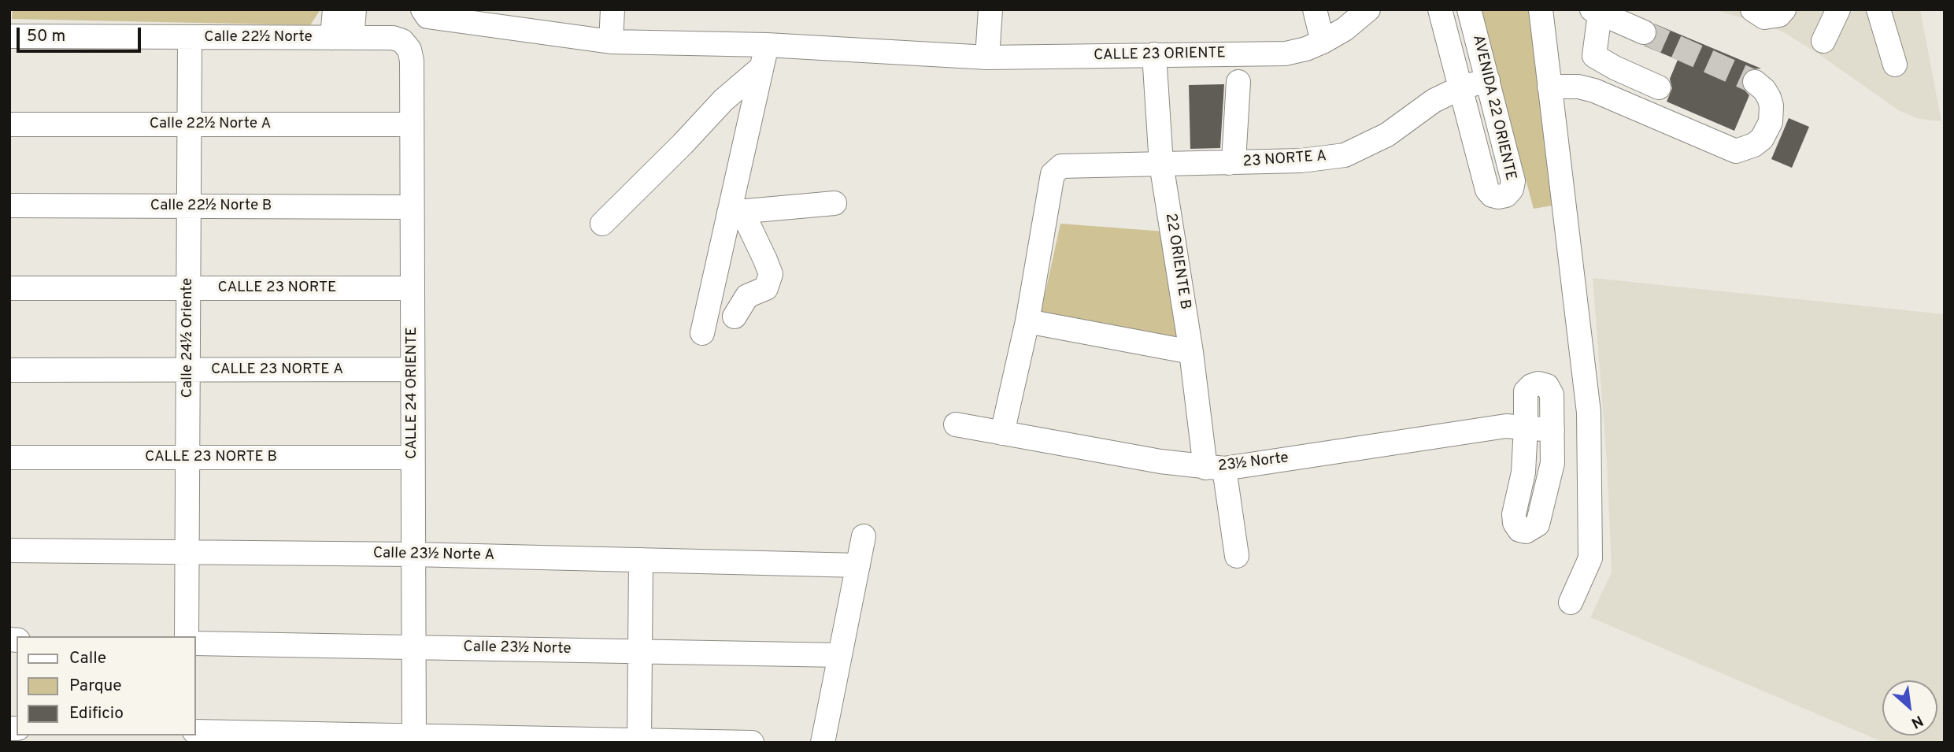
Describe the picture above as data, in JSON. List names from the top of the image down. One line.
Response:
{"streets":{"street":["Calle 22½ Norte","CALLE 23 ORIENTE","AVENIDA 22 ORIENTE","Calle 22½ Norte A","23 NORTE A","Calle 22½ Norte B","22 ORIENTE B","CALLE 23 NORTE","Calle 24½ Oriente","CALLE 23 NORTE A","CALLE 24 ORIENTE","CALLE 23 NORTE B","23½ Norte","Calle 23½ Norte A","Calle 23½ Norte"]},"crossings":[["Calle 22½ Norte","Calle 24½ Oriente"],["Calle 22½ Norte","CALLE 24 ORIENTE"],["CALLE 23 ORIENTE","22 ORIENTE B"],["AVENIDA 22 ORIENTE","23 NORTE A"],["Calle 22½ Norte A","Calle 24½ Oriente"],["Calle 22½ Norte A","CALLE 24 ORIENTE"],["23 NORTE A","22 ORIENTE B"],["Calle 22½ Norte B","Calle 24½ Oriente"],["Calle 22½ Norte B","CALLE 24 ORIENTE"],["22 ORIENTE B","23½ Norte"],["CALLE 23 NORTE","Calle 24½ Oriente"],["CALLE 23 NORTE","CALLE 24 ORIENTE"],["Calle 24½ Oriente","CALLE 23 NORTE A"],["Calle 24½ Oriente","CALLE 23 NORTE B"],["Calle 24½ Oriente","Calle 23½ Norte A"],["CALLE 23 NORTE A","CALLE 24 ORIENTE"],["CALLE 24 ORIENTE","CALLE 23 NORTE B"],["CALLE 24 ORIENTE","Calle 23½ Norte A"],["CALLE 24 ORIENTE","Calle 23½ Norte"]],"legend":["Calle","Parque","Edificio"],"scale_bar":"50 m","north":"bottom right"}
